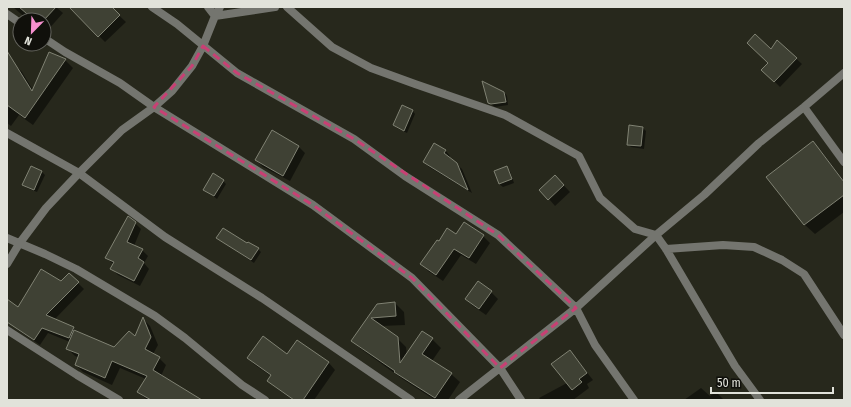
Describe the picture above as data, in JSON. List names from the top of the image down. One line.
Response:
{"scale_bar":"50 m","north":"bottom left"}
